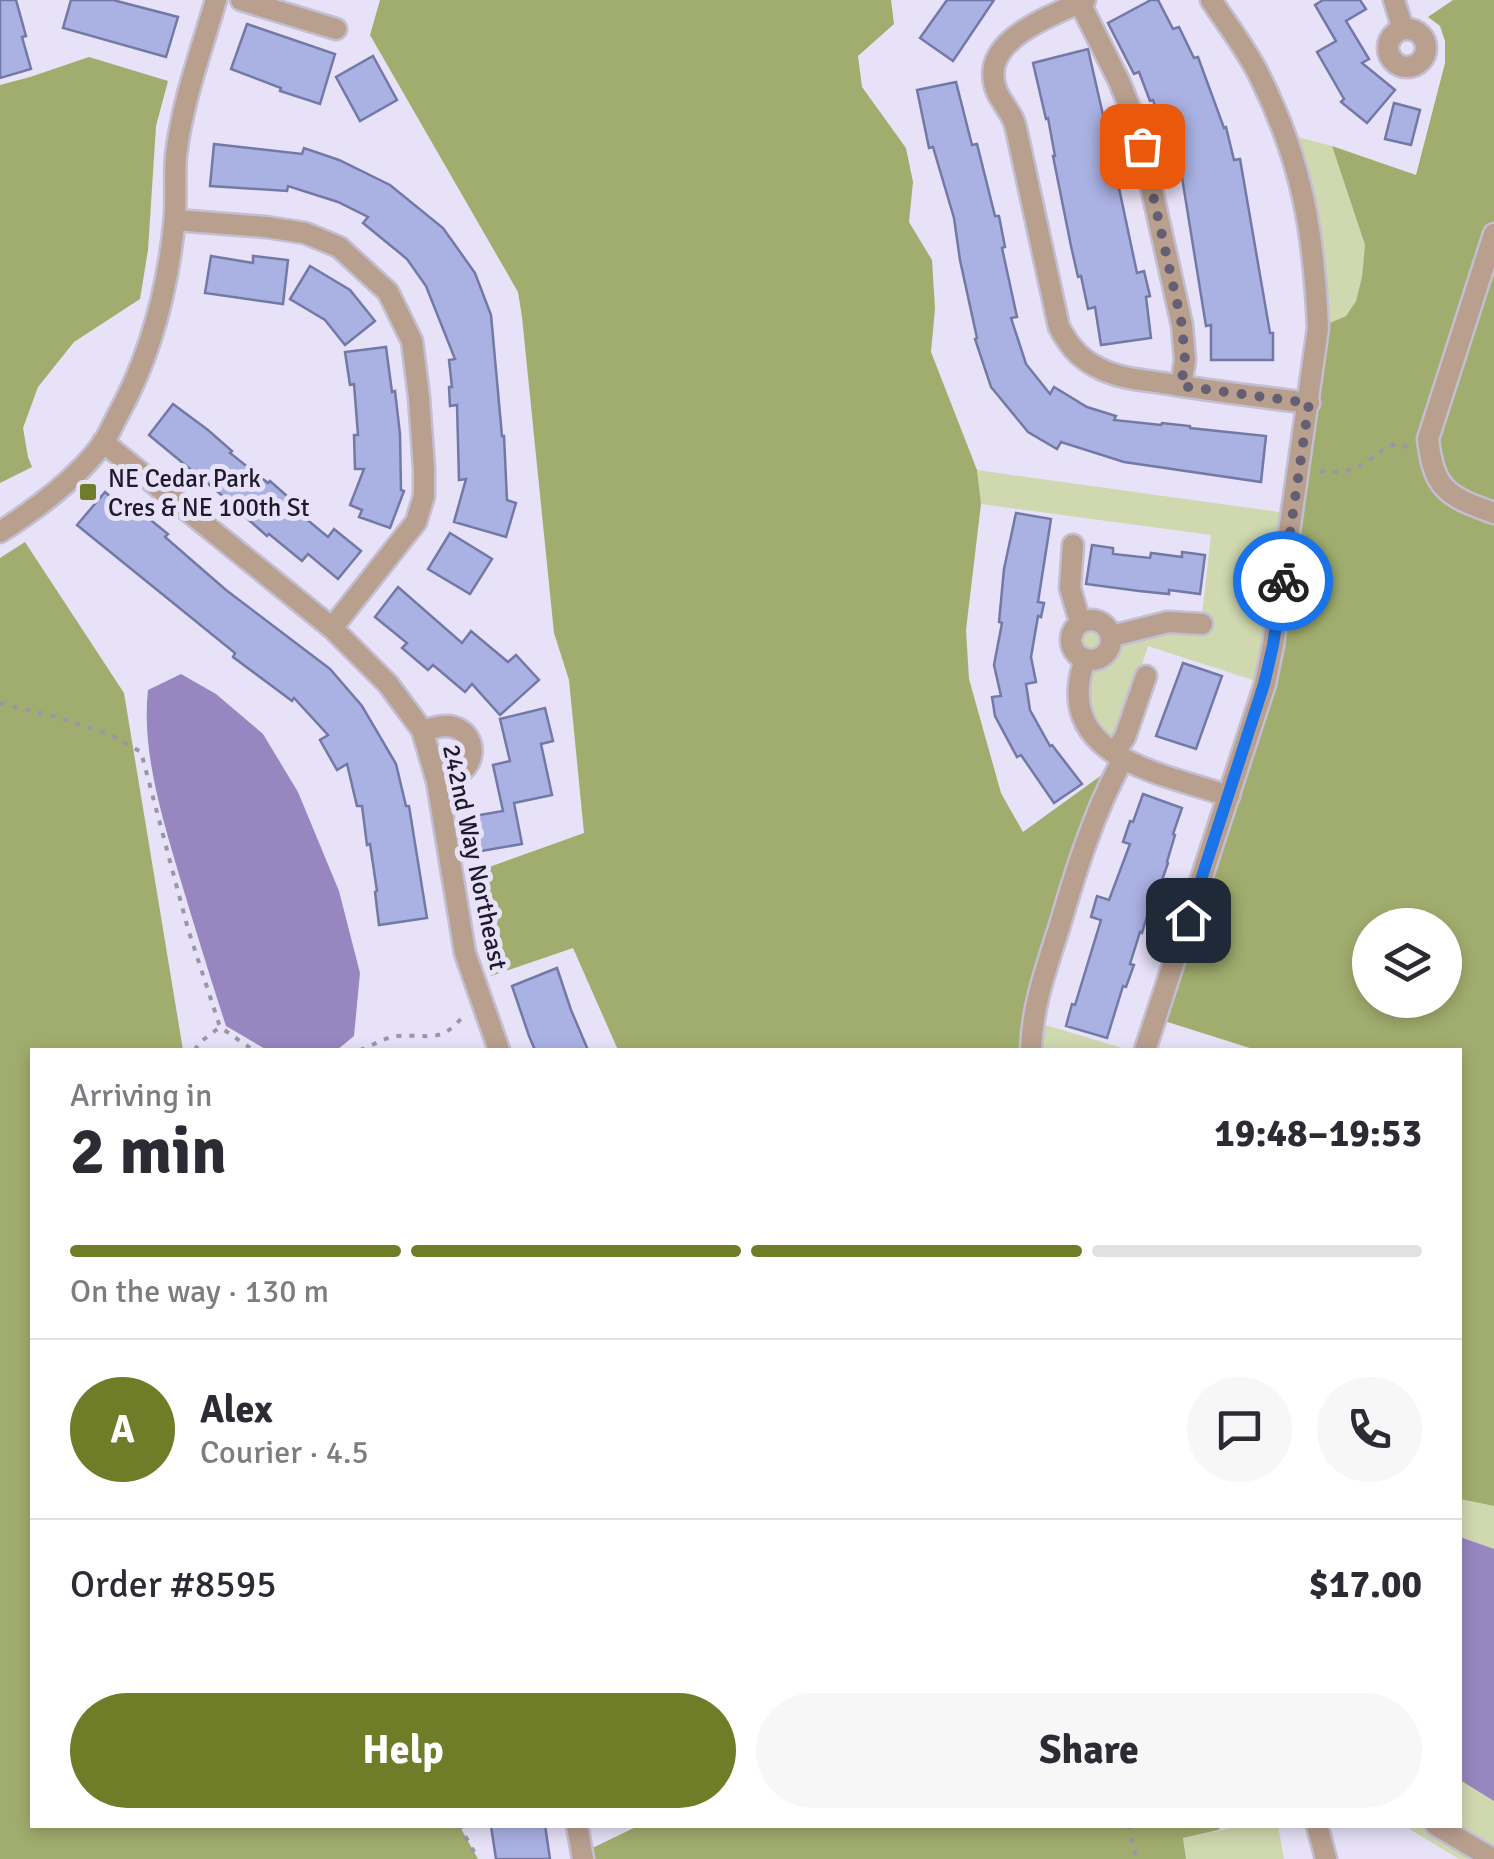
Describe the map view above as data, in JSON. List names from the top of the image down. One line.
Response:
{"streets":{"street":["242nd Way Northeast"]},"places":{"transit":["NE Cedar Park Cres & NE 100th St"]},"page":{"heading":["2 min","Arriving in","19:48–19:53"],"panel":["Alex","Courier · 4.5","Order #8595","$17.00"],"bar":"On the way · 130 m","round":"A","buttons":["Help","Share"]}}
